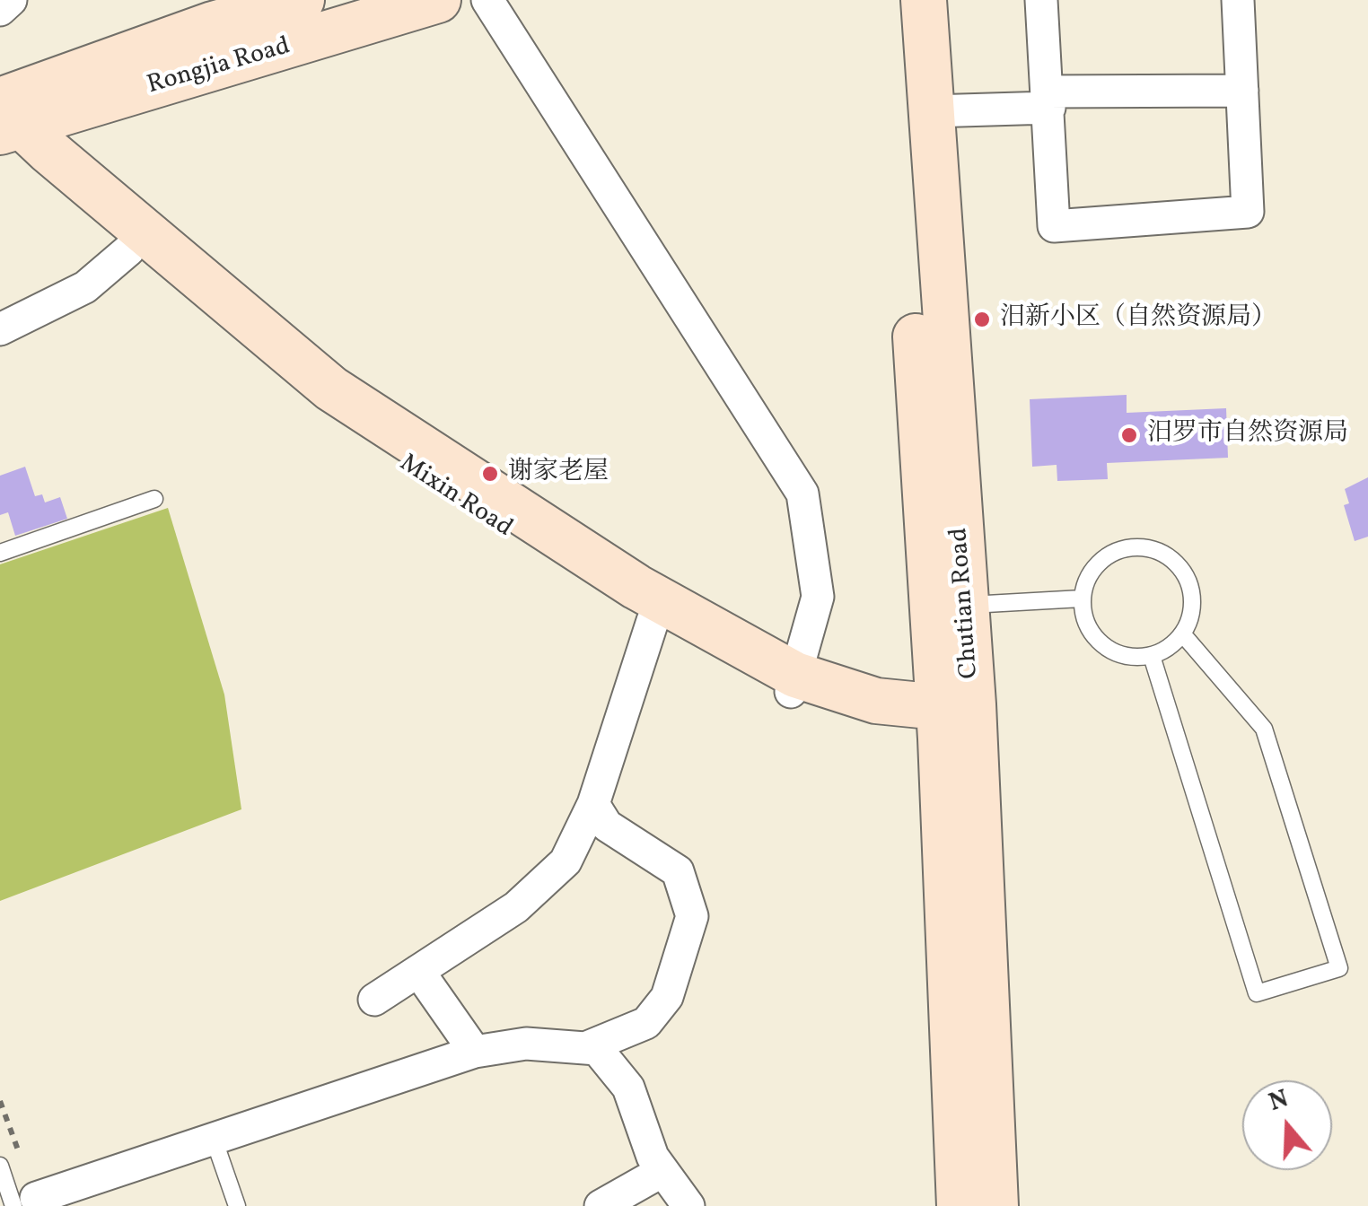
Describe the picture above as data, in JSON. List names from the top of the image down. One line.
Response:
{"streets":{"street":["Rongjia Road","Mixin Road","Chutian Road"]},"crossings":[["Rongjia Road","Mixin Road"],["Mixin Road","Chutian Road"]],"places":["汨新小区（自然资源局）","汨罗市自然资源局","谢家老屋"],"north":"top"}
